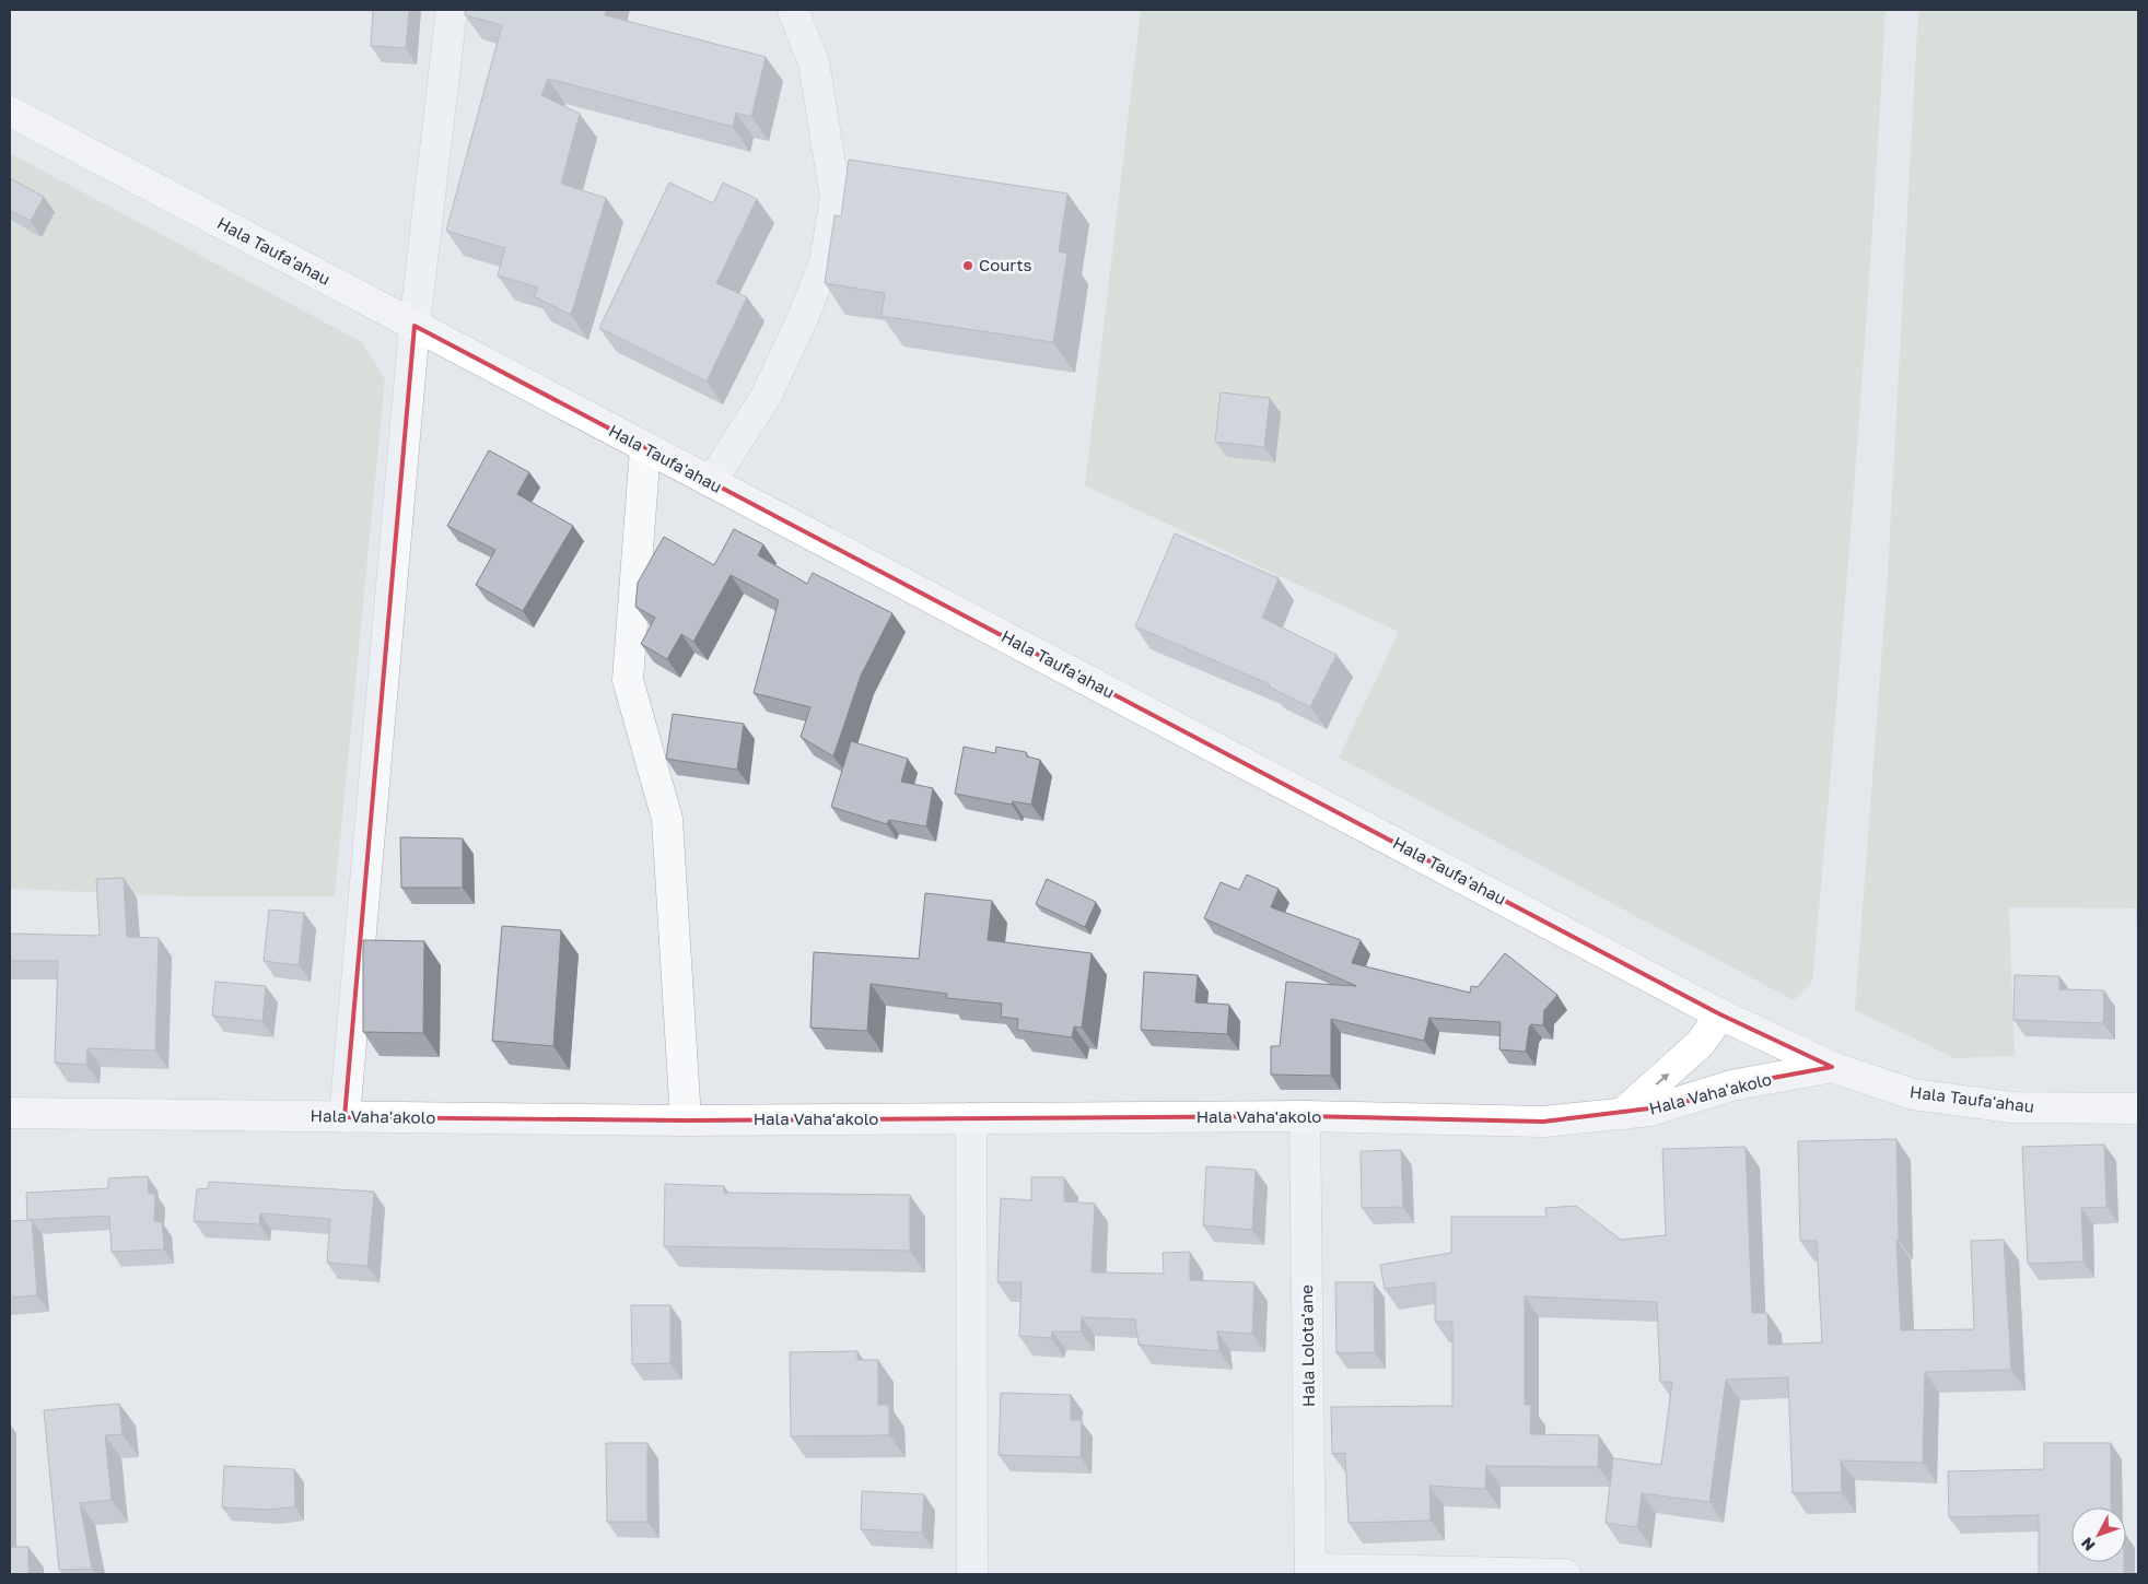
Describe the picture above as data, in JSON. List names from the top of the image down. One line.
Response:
{"streets":{"main road":["Hala Taufa'ahau","Hala Vaha'akolo"],"street":["Hala Lolota'ane"]},"crossings":[["Hala Taufa'ahau","Hala Vaha'akolo"],["Hala Vaha'akolo","Hala Lolota'ane"]],"places":["Courts"],"north":"bottom left"}
